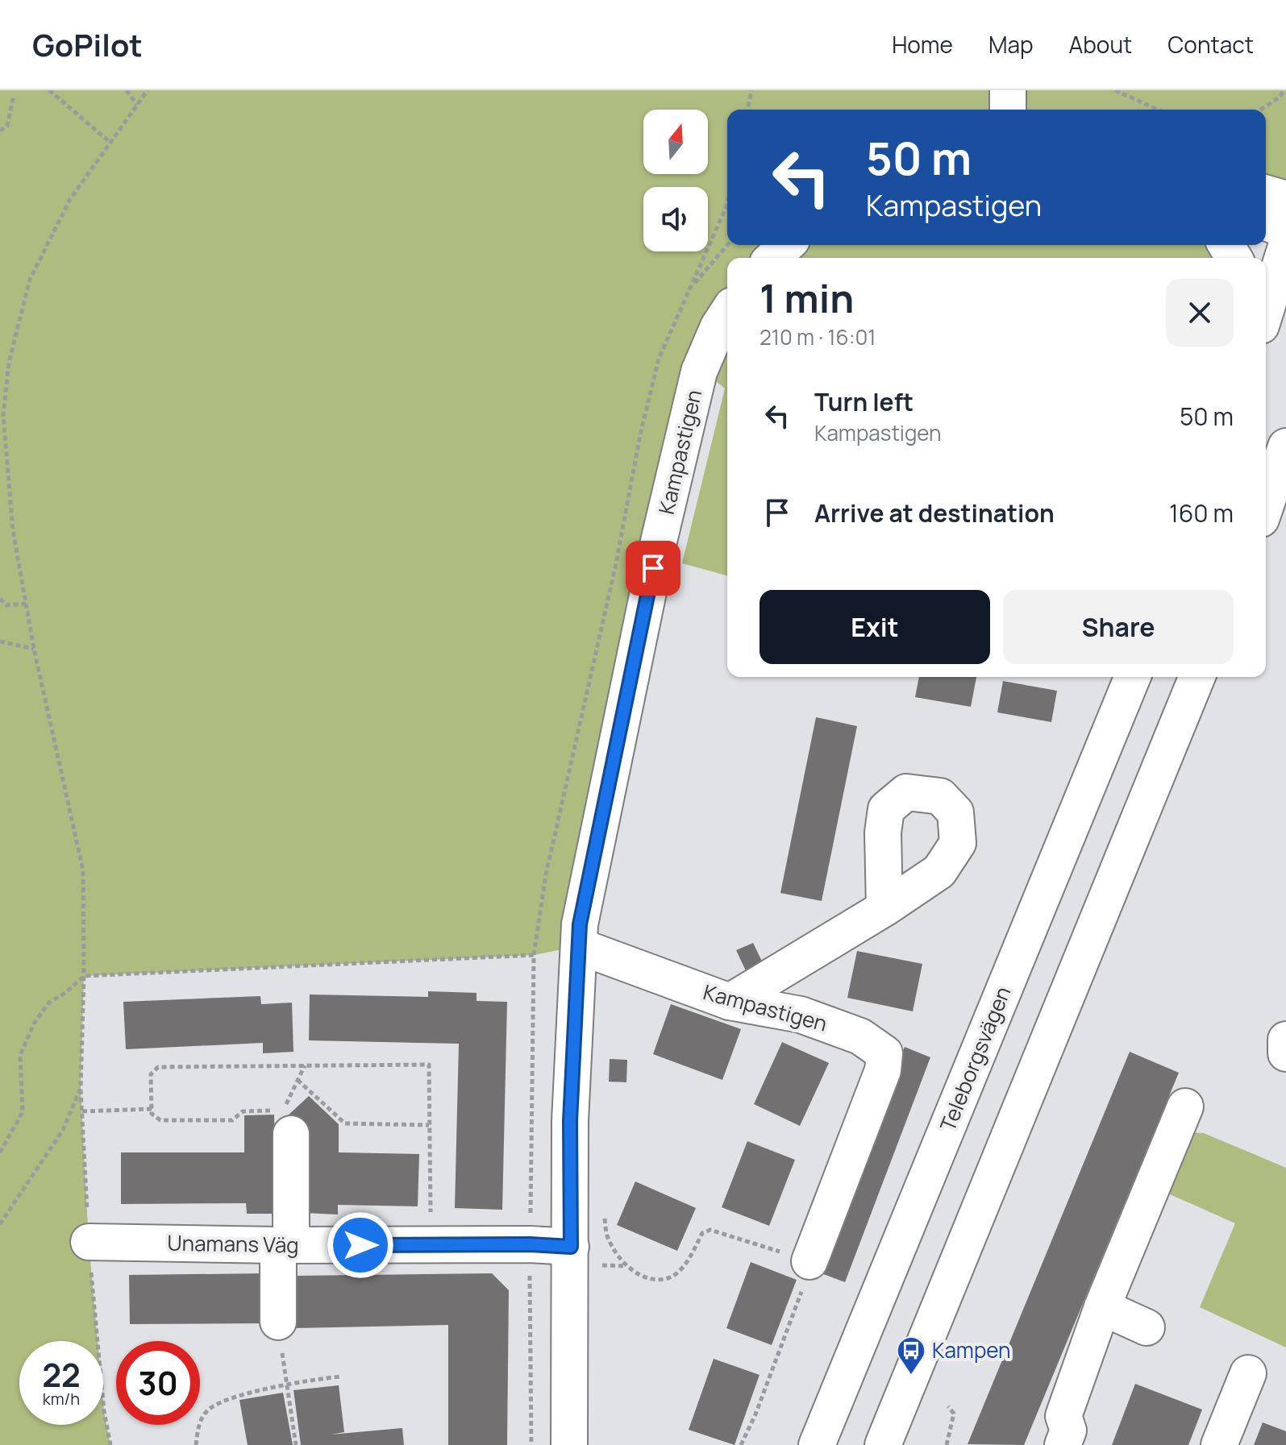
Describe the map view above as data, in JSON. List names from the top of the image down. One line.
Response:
{"streets":{"main road":["Kampastigen","Teleborgsvägen","Unamans Väg"]},"crossings":[["Kampastigen","Unamans Väg"]],"places":{"bus stop":["Kampen"]},"north":"top","page":{"header":"GoPilot","nav":["Home","Map","About","Contact"],"turn":["50 m","Kampastigen"],"heading":["1 min","210 m · 16:01"],"list":[{"name":"Turn left","note":"Kampastigen","value":"50 m"},{"name":"Arrive at destination","value":"160 m"}],"buttons":["Exit","Share"],"speed":"22 km/h","limit":"30"}}
